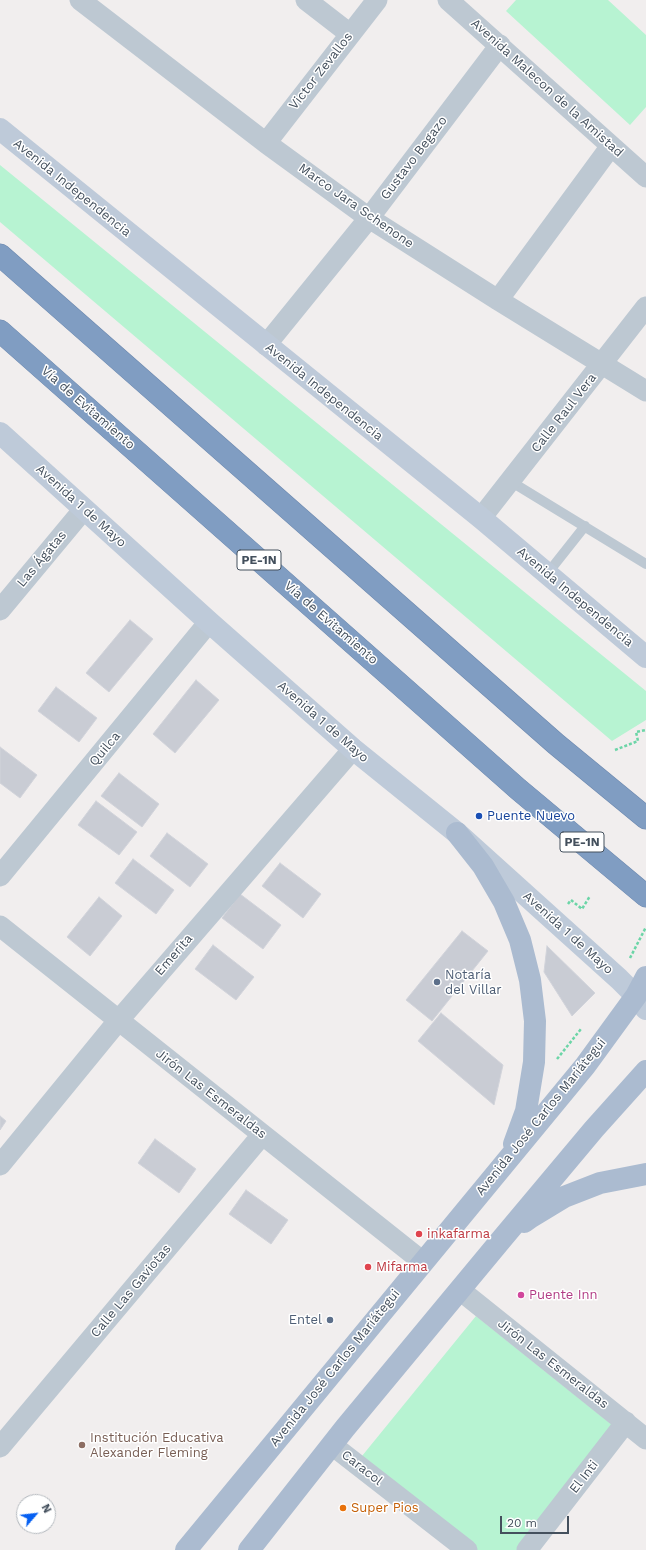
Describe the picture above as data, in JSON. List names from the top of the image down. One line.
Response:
{"streets":{"highway":["Vía de Evitamiento","PE-1N"],"main road":["Avenida Independencia","Avenida 1 de Mayo","Avenida José Carlos Mariátegui"],"street":["Victor Zevallos","Avenida Malecon de la Amistad","Gustavo Begazo","Marco Jara Schenone","Calle Raul Vera","Las Ágatas","Quilca","Emerita","Jirón Las Esmeraldas","Calle Las Gaviotas","Caracol","El Inti"]},"crossings":[["Victor Zevallos","Marco Jara Schenone"],["Avenida Malecon de la Amistad","Gustavo Begazo"],["Gustavo Begazo","Avenida Independencia"],["Gustavo Begazo","Marco Jara Schenone"],["Avenida Independencia","Calle Raul Vera"],["Marco Jara Schenone","Calle Raul Vera"],["Avenida 1 de Mayo","Las Ágatas"],["Avenida 1 de Mayo","Quilca"],["Avenida 1 de Mayo","Emerita"],["Avenida 1 de Mayo","Avenida José Carlos Mariátegui"],["Emerita","Jirón Las Esmeraldas"],["Jirón Las Esmeraldas","Avenida José Carlos Mariátegui"],["Jirón Las Esmeraldas","Calle Las Gaviotas"],["Jirón Las Esmeraldas","El Inti"]],"places":["Puente Nuevo","Notaría del Villar","inkafarma","Mifarma","Puente Inn","Entel","Institución Educativa Alexander Fleming","Super Pios"],"scale_bar":"20 m","north":"top right"}
